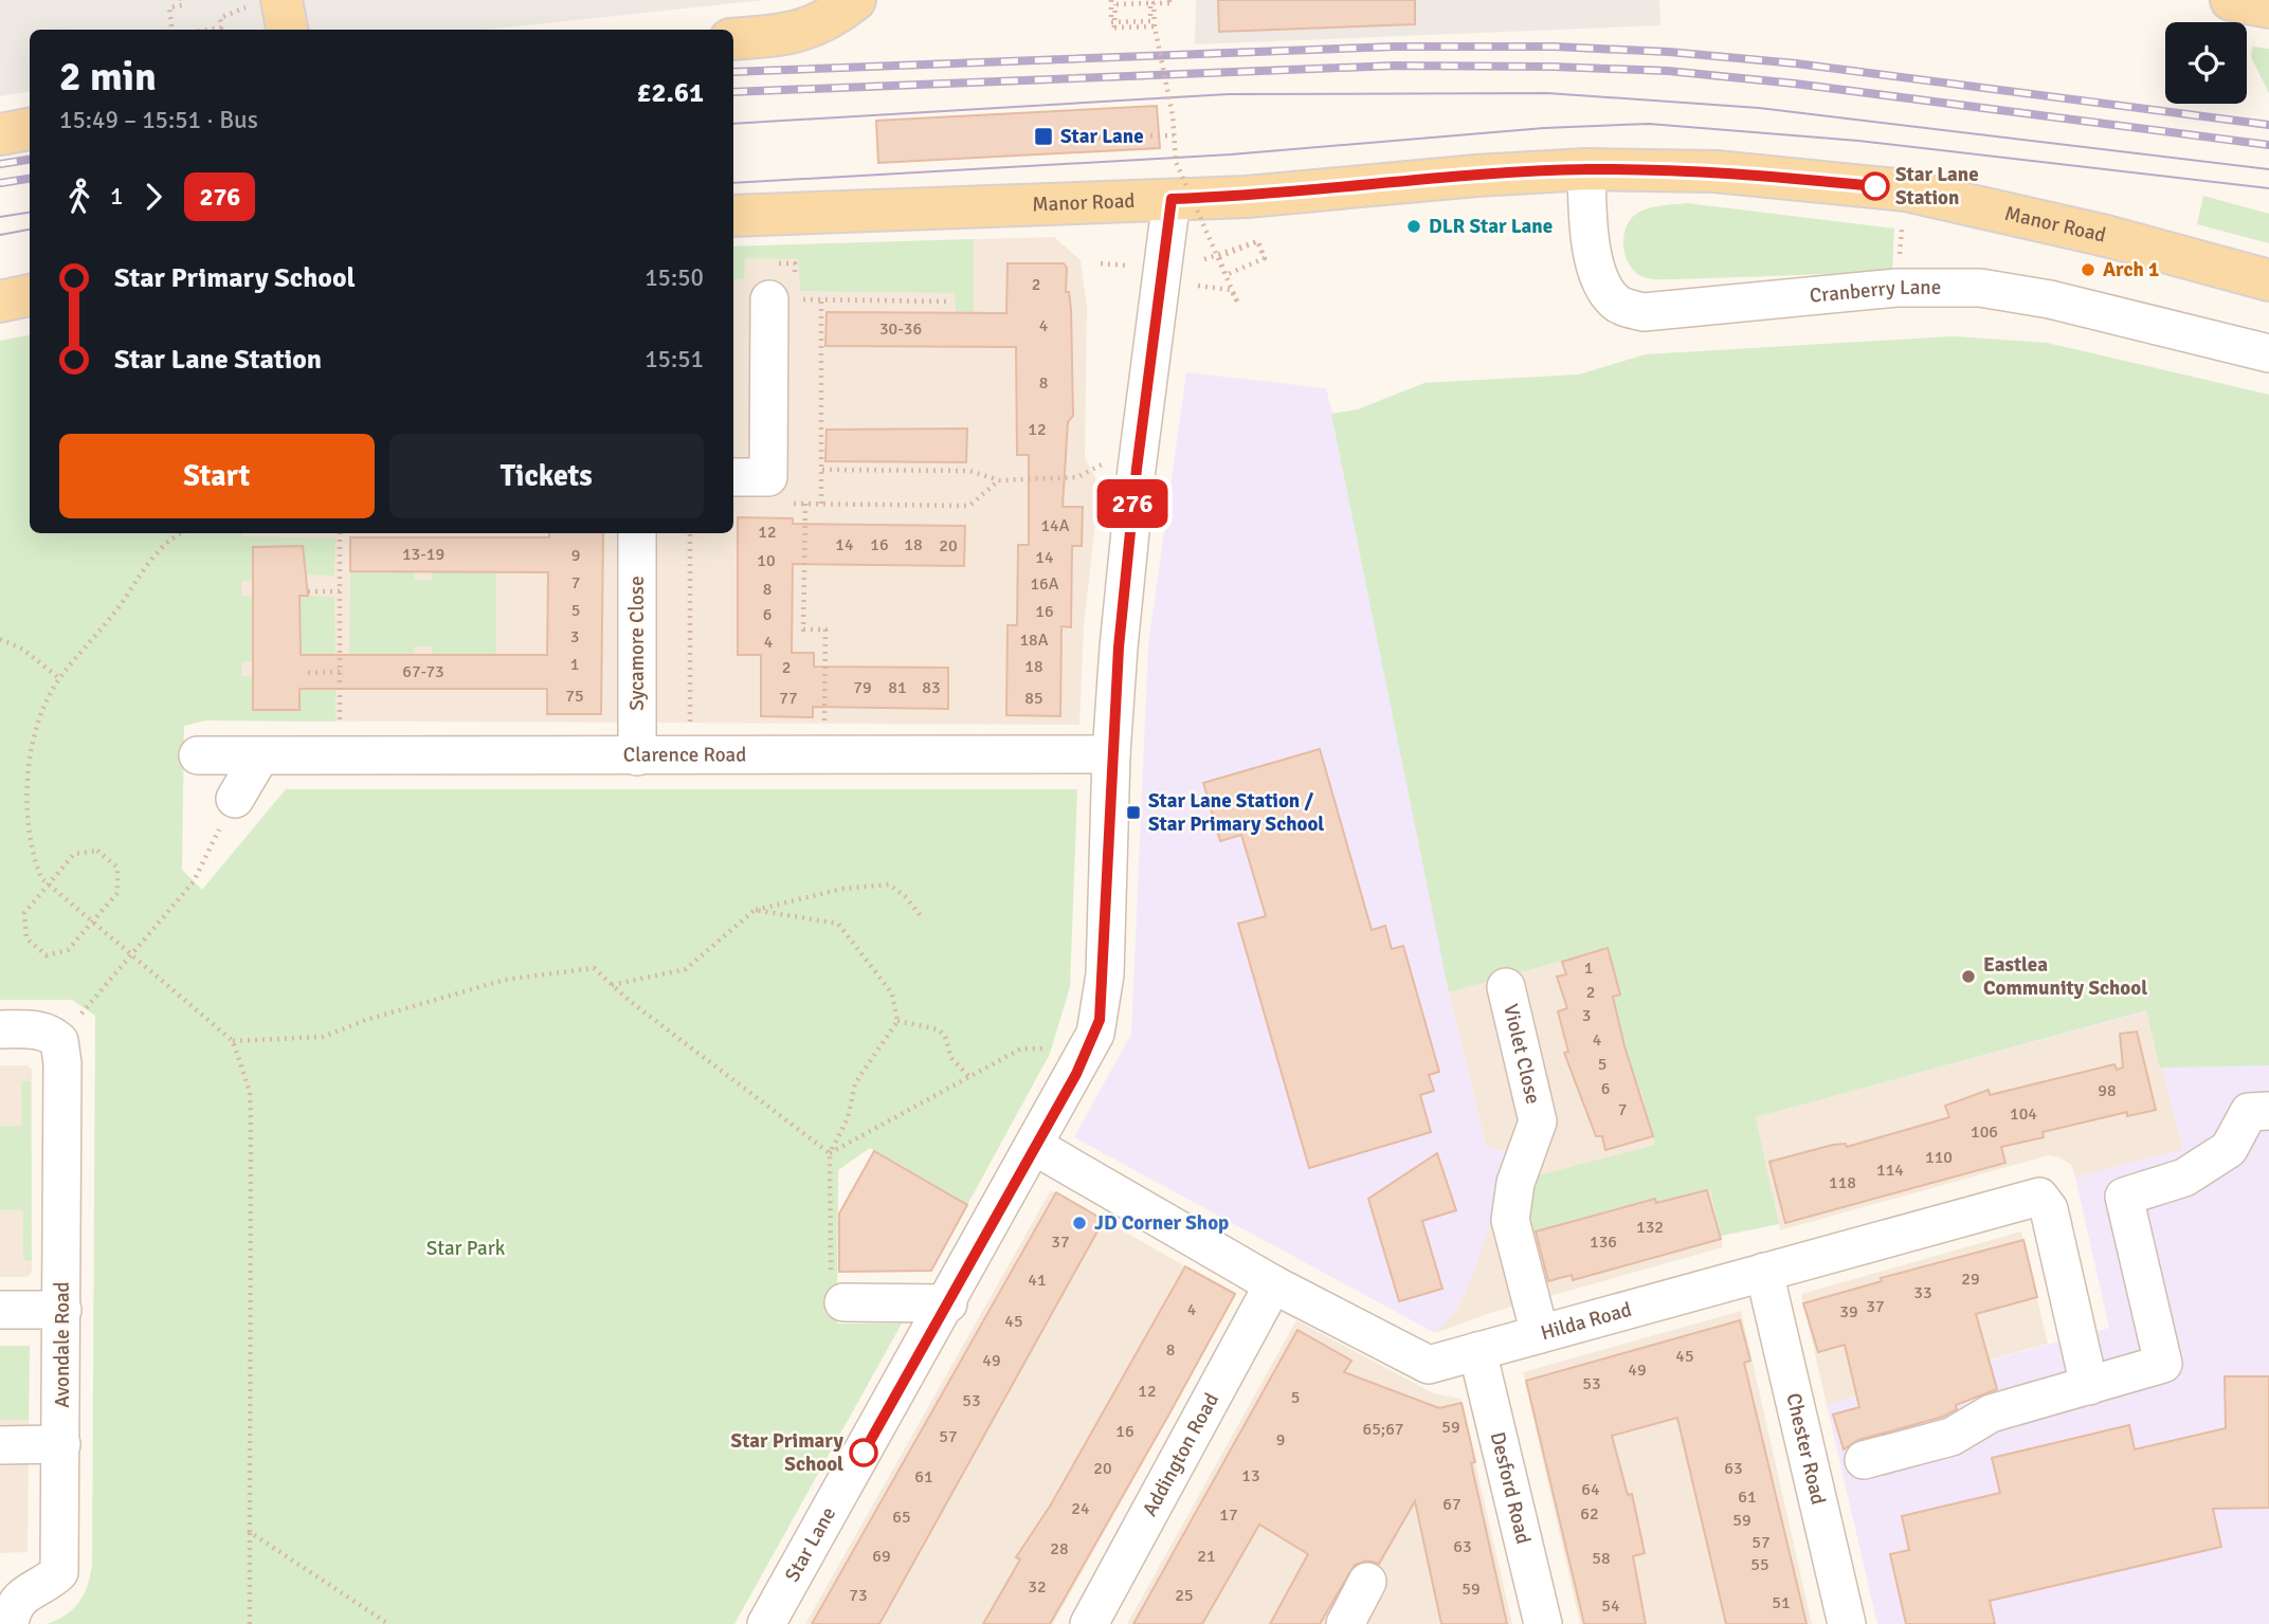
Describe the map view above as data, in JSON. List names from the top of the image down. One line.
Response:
{"streets":{"main road":["Manor Road"],"street":["Cranberry Lane","Sycamore Close","Clarence Road","Violet Close","Hilda Road","Avondale Road","Chester Road","Addington Road","Desford Road","Star Lane"]},"crossings":[["Manor Road","Cranberry Lane"],["Manor Road","Star Lane"],["Sycamore Close","Clarence Road"],["Clarence Road","Star Lane"],["Violet Close","Hilda Road"],["Hilda Road","Chester Road"],["Hilda Road","Addington Road"],["Hilda Road","Desford Road"],["Hilda Road","Star Lane"]],"parks":["Star Park"],"places":{"transit":["Star Lane","Star Lane Station / Star Primary School"],"other":["Star Lane Station","DLR Star Lane","Arch 1","Eastlea Community School","JD Corner Shop","Star Primary School"]},"lines":["bus line 276"],"house_numbers":["2","4","30-36","8","12","14A","12","14","16","18","20","13-19","9","14","10","7","16A","8","5","16","6","3","18A","4","1","18","2","67-73","79","81","83","75","77","85","1","2","3","4","5","6","98","7","104","106","110","114","118","132","37","136","29","41","33","37","4","39","45","8","45","49","49","53","12","5","53","59","65;67","16","57","9","20","63","13","61","64","61","67","24","62","17","65","59","57","63","28","69","21","58","55","32","59","73","25","51","54"],"page":{"on_map":"276","heading":["2 min","15:49 – 15:51 · Bus","£2.61"],"legs":["1","276"],"list":[{"name":"Star Primary School","value":"15:50"},{"name":"Star Lane Station","value":"15:51"}],"buttons":["Start","Tickets"]}}
